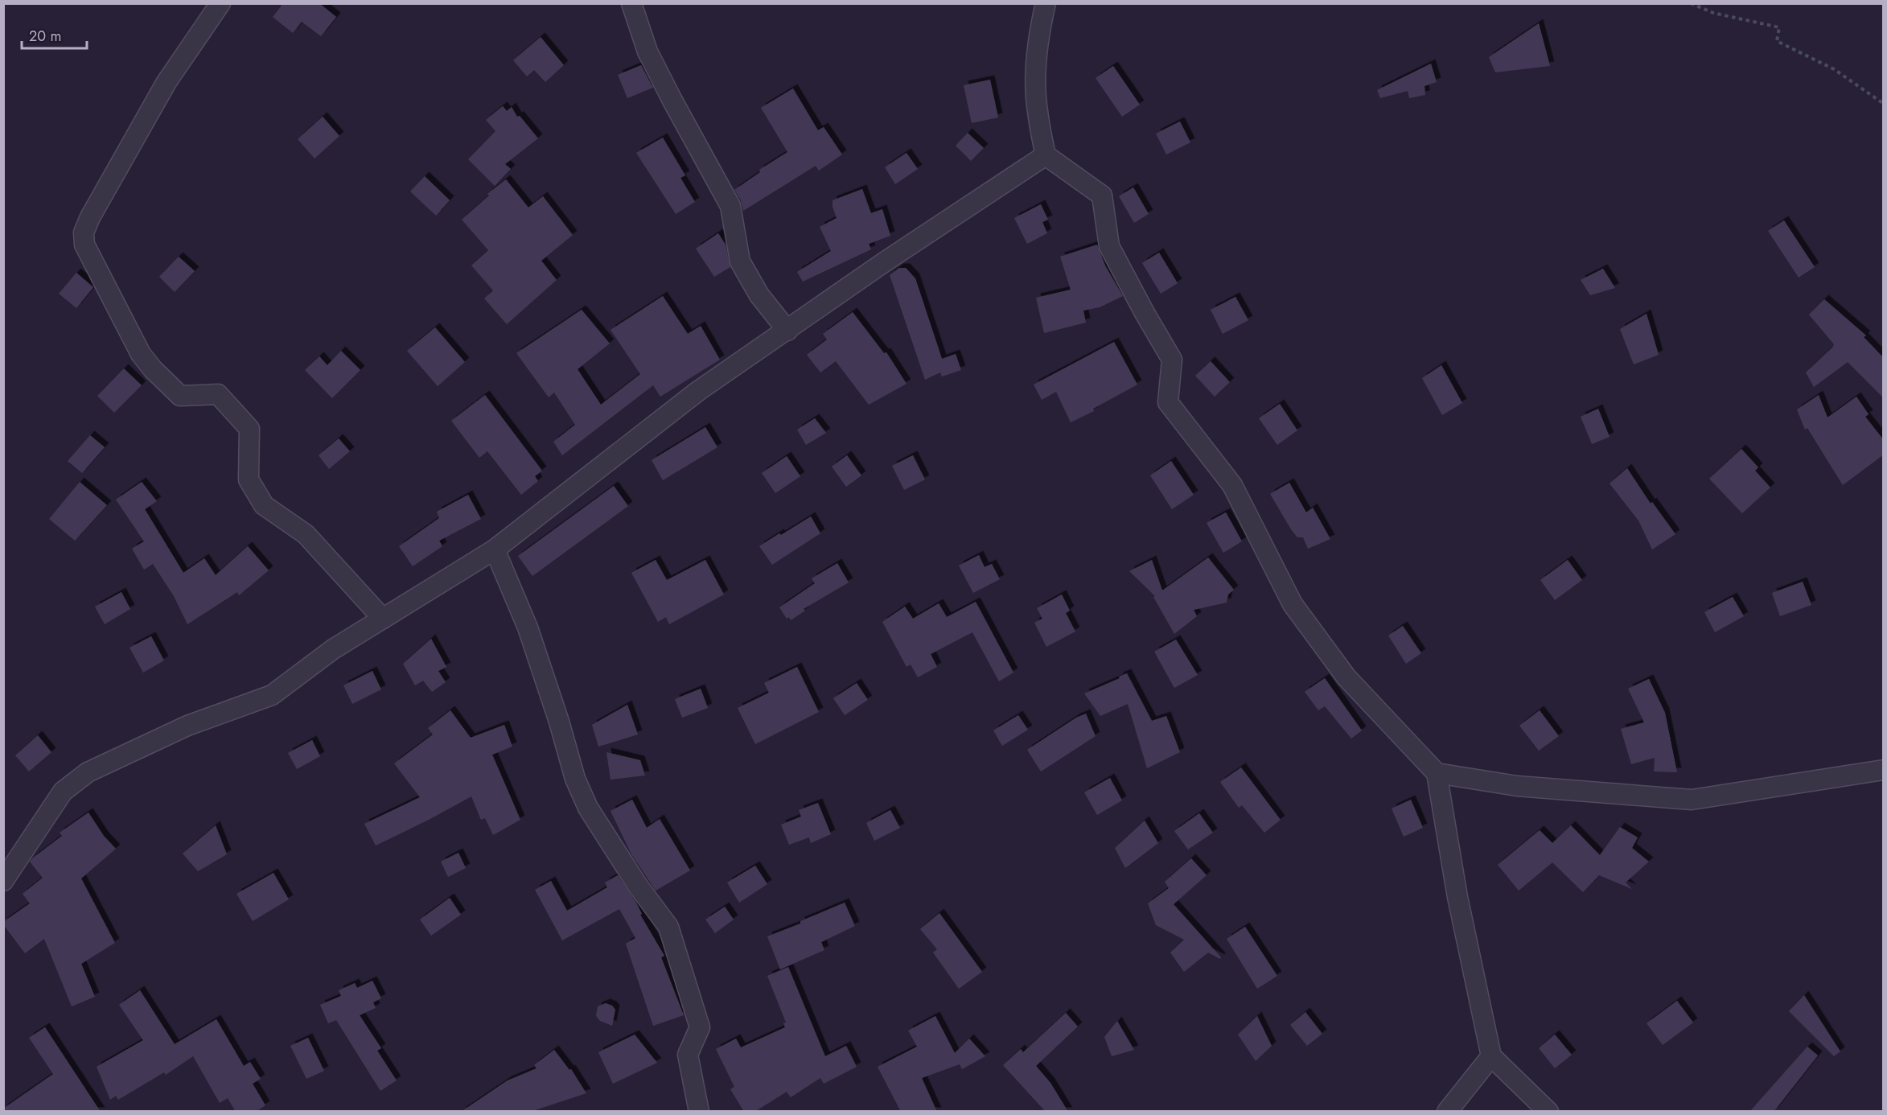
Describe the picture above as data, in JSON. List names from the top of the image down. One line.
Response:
{"scale_bar":"20 m"}
